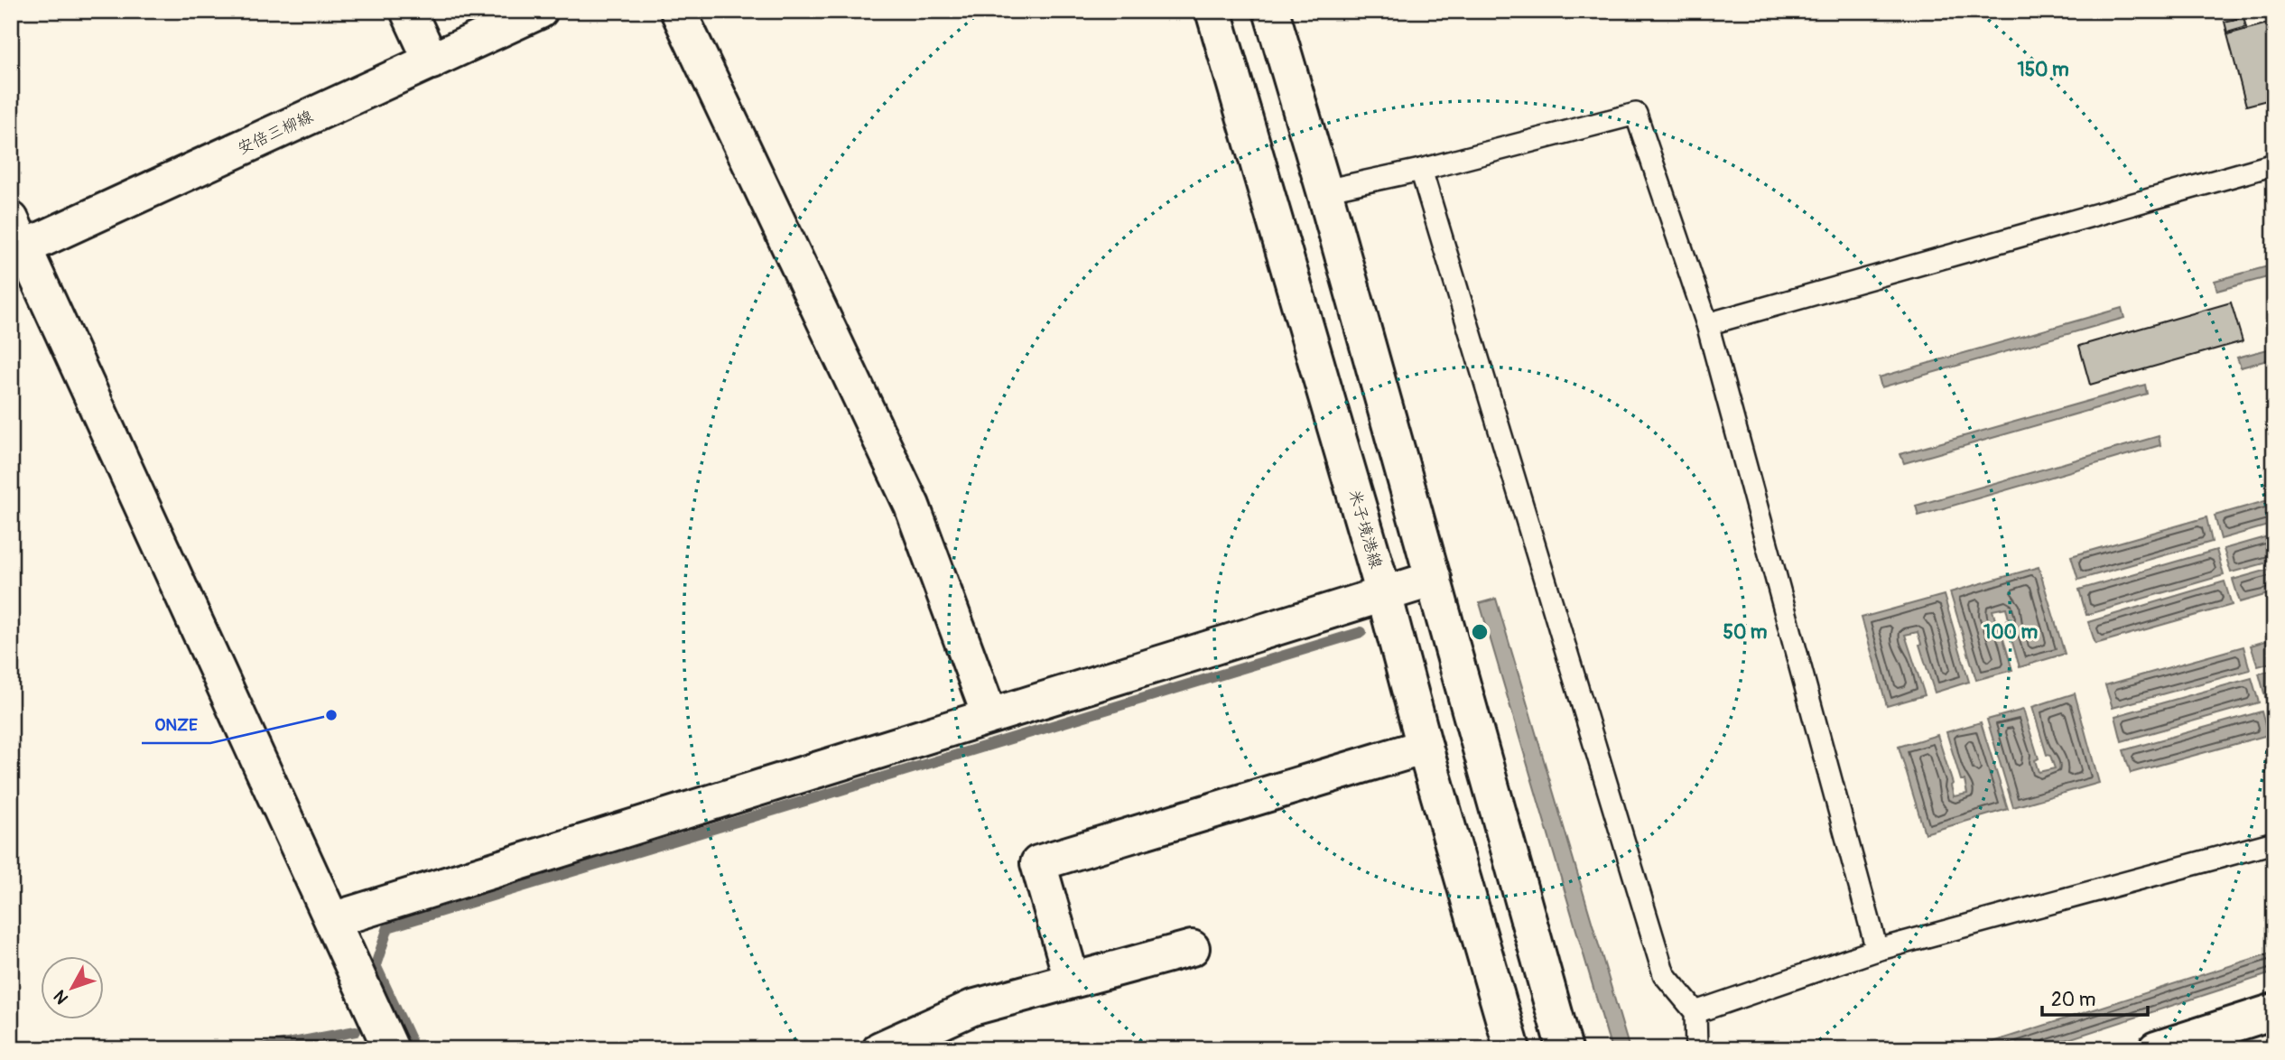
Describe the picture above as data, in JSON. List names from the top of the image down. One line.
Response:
{"streets":{"street":["安倍三柳線","米子境港線"]},"places":["ONZE"],"scale_bar":"20 m","north":"bottom left","rings":["150 m","50 m","100 m"]}
